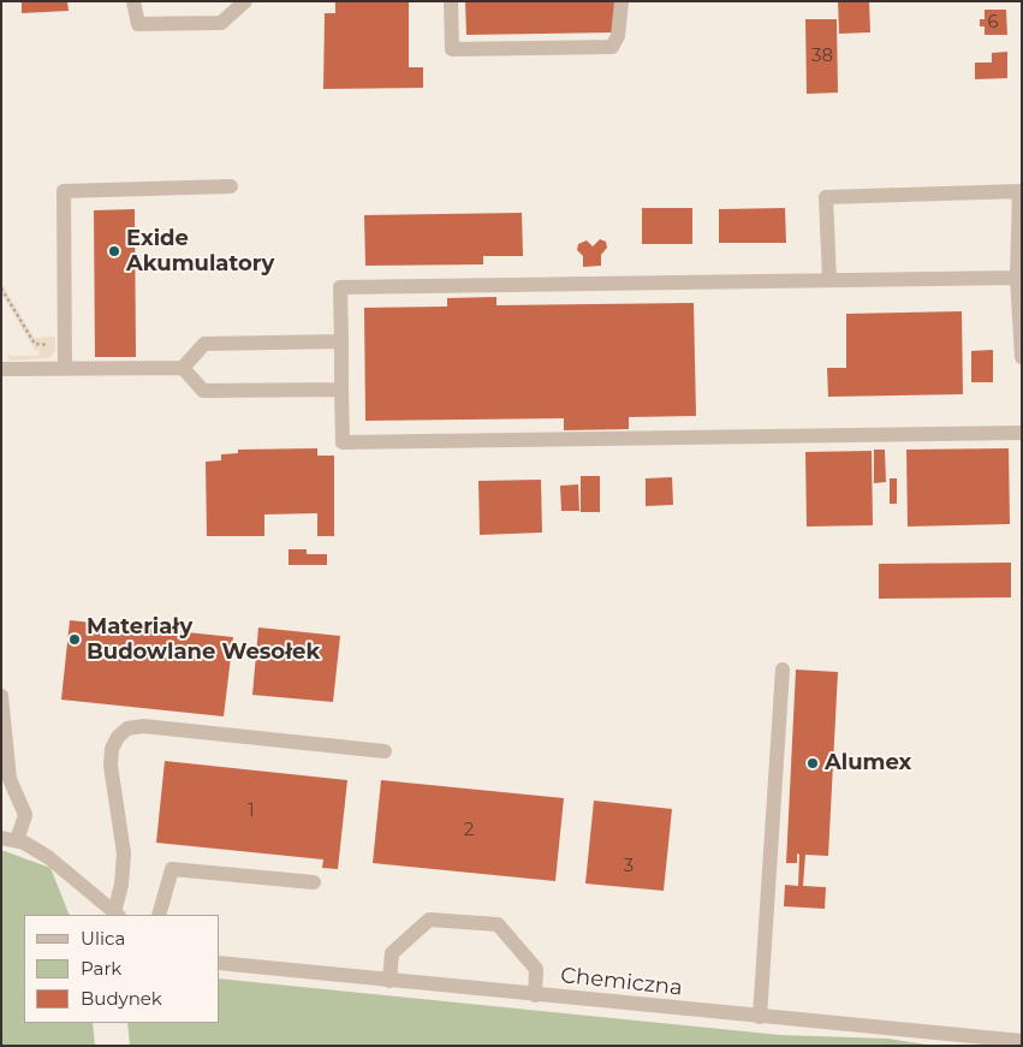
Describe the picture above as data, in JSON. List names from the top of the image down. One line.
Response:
{"streets":{"street":["Chemiczna"]},"places":["Exide Akumulatory","Materiały Budowlane Wesołek","Alumex"],"house_numbers":["6","38","1","2","3"],"legend":["Ulica","Park","Budynek"]}
